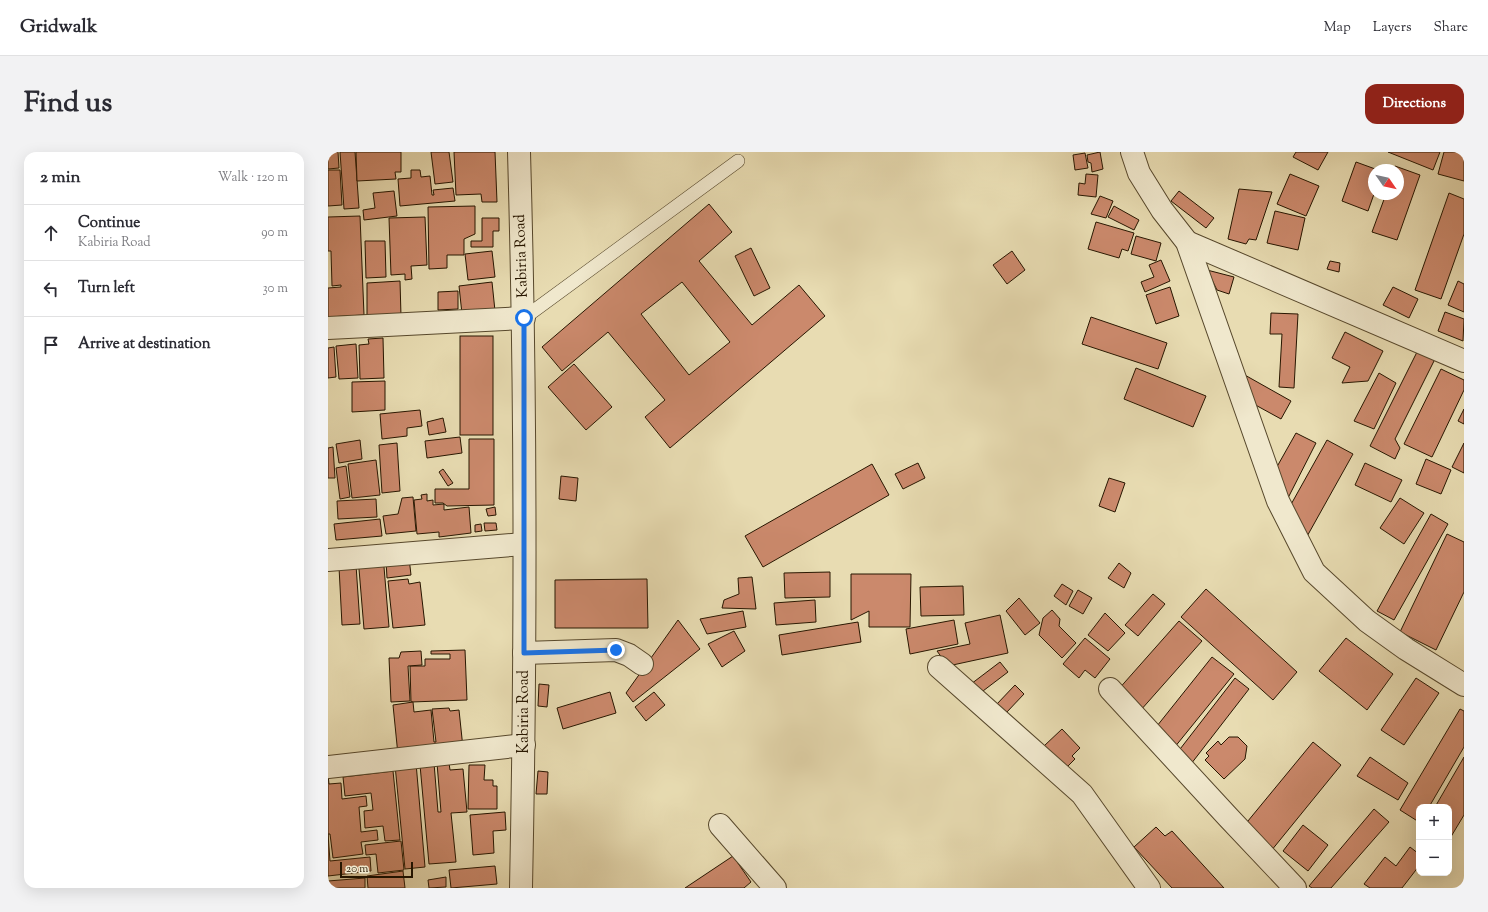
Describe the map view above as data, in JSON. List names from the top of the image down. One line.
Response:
{"streets":{"street":["Kabiria Road"]},"scale_bar":"20 m","north":"bottom right","page":{"header":"Gridwalk","nav":["Map","Layers","Share"],"title":"Find us","buttons":"Directions","heading":["2 min","Walk · 120 m"],"list":[["Continue","Kabiria Road","90 m"],["Turn left","30 m"],"Arrive at destination"],"map_buttons":["+","−"],"scale":"20 m"}}
